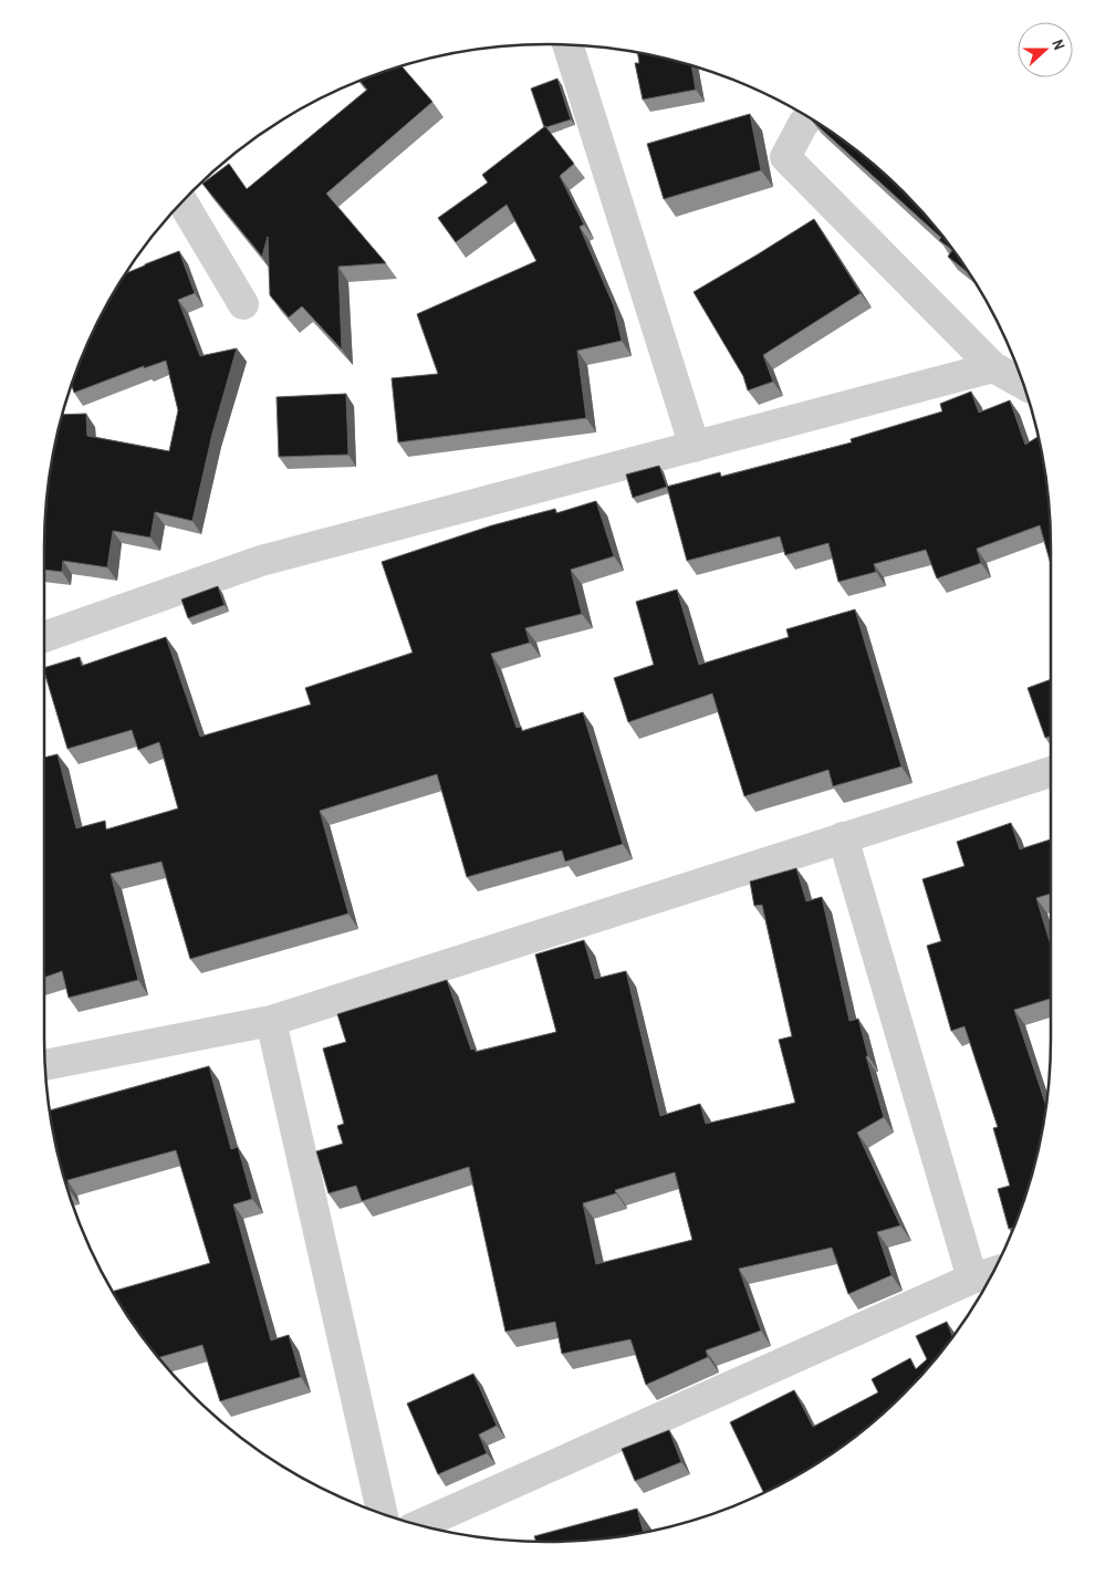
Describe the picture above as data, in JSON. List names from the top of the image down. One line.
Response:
{"north":"right"}
